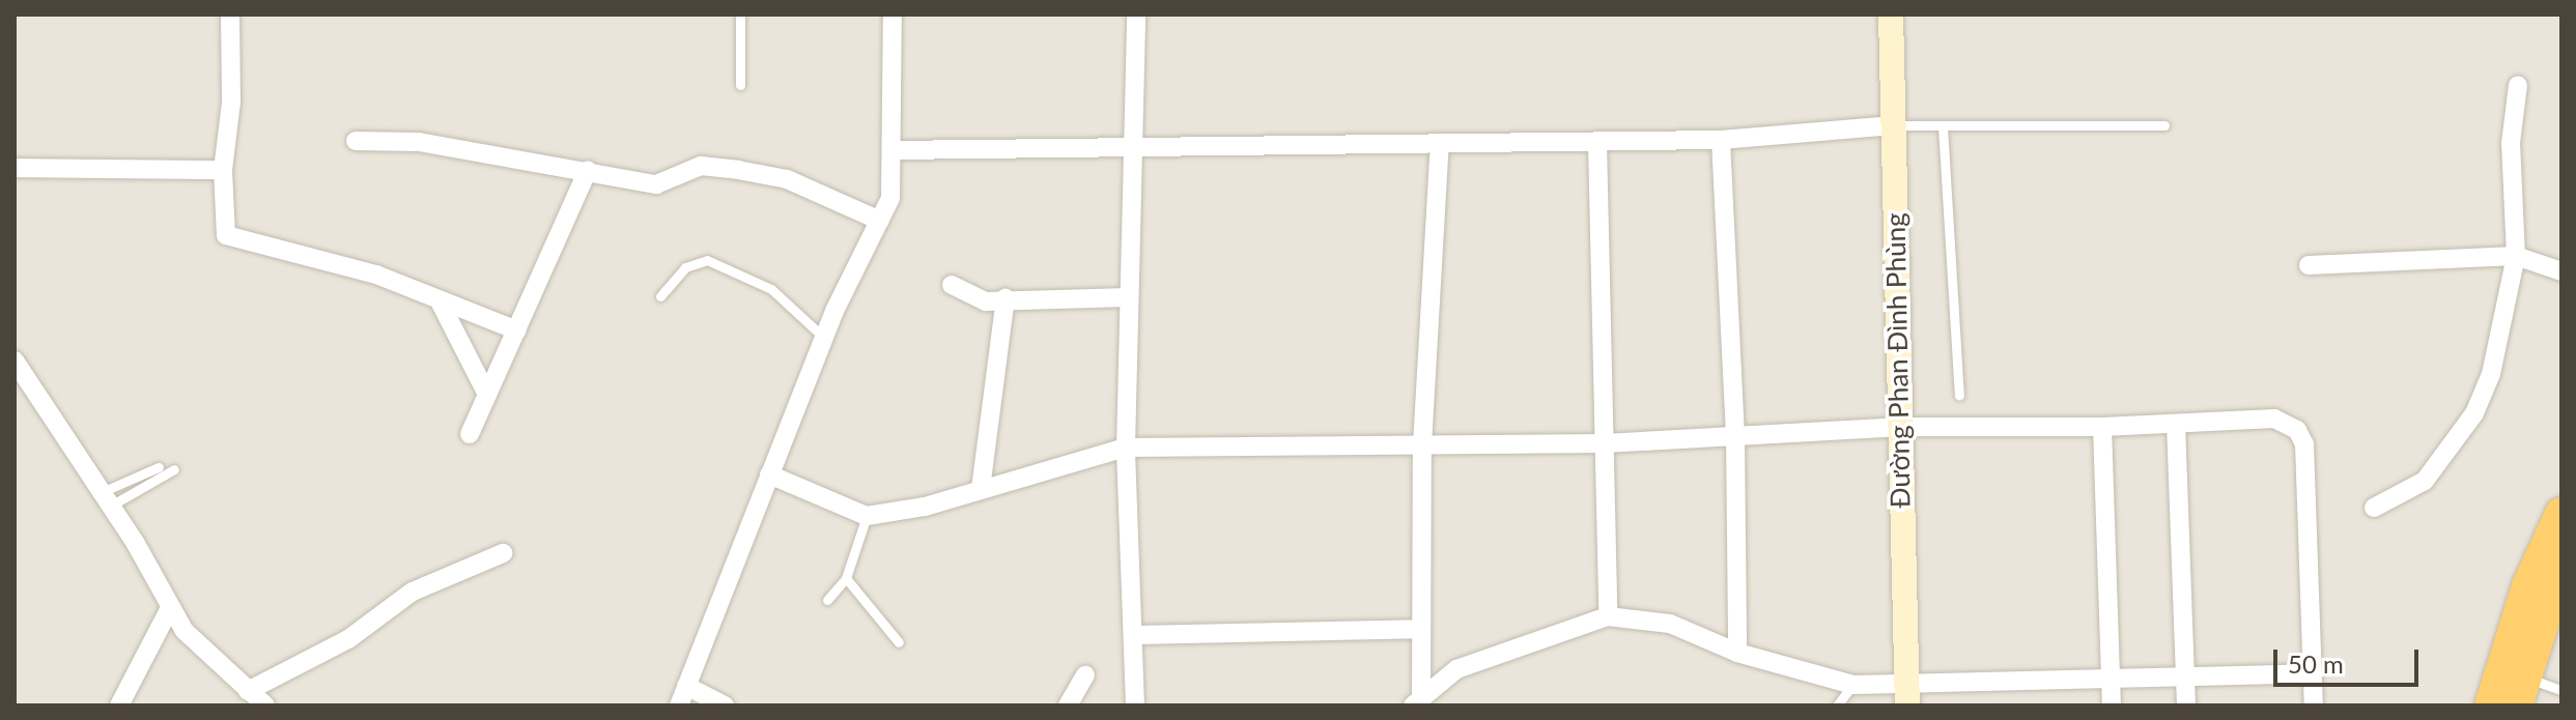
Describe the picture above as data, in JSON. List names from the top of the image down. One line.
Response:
{"streets":{"street":["Đường Phan Đình Phùng"]},"scale_bar":"50 m"}
